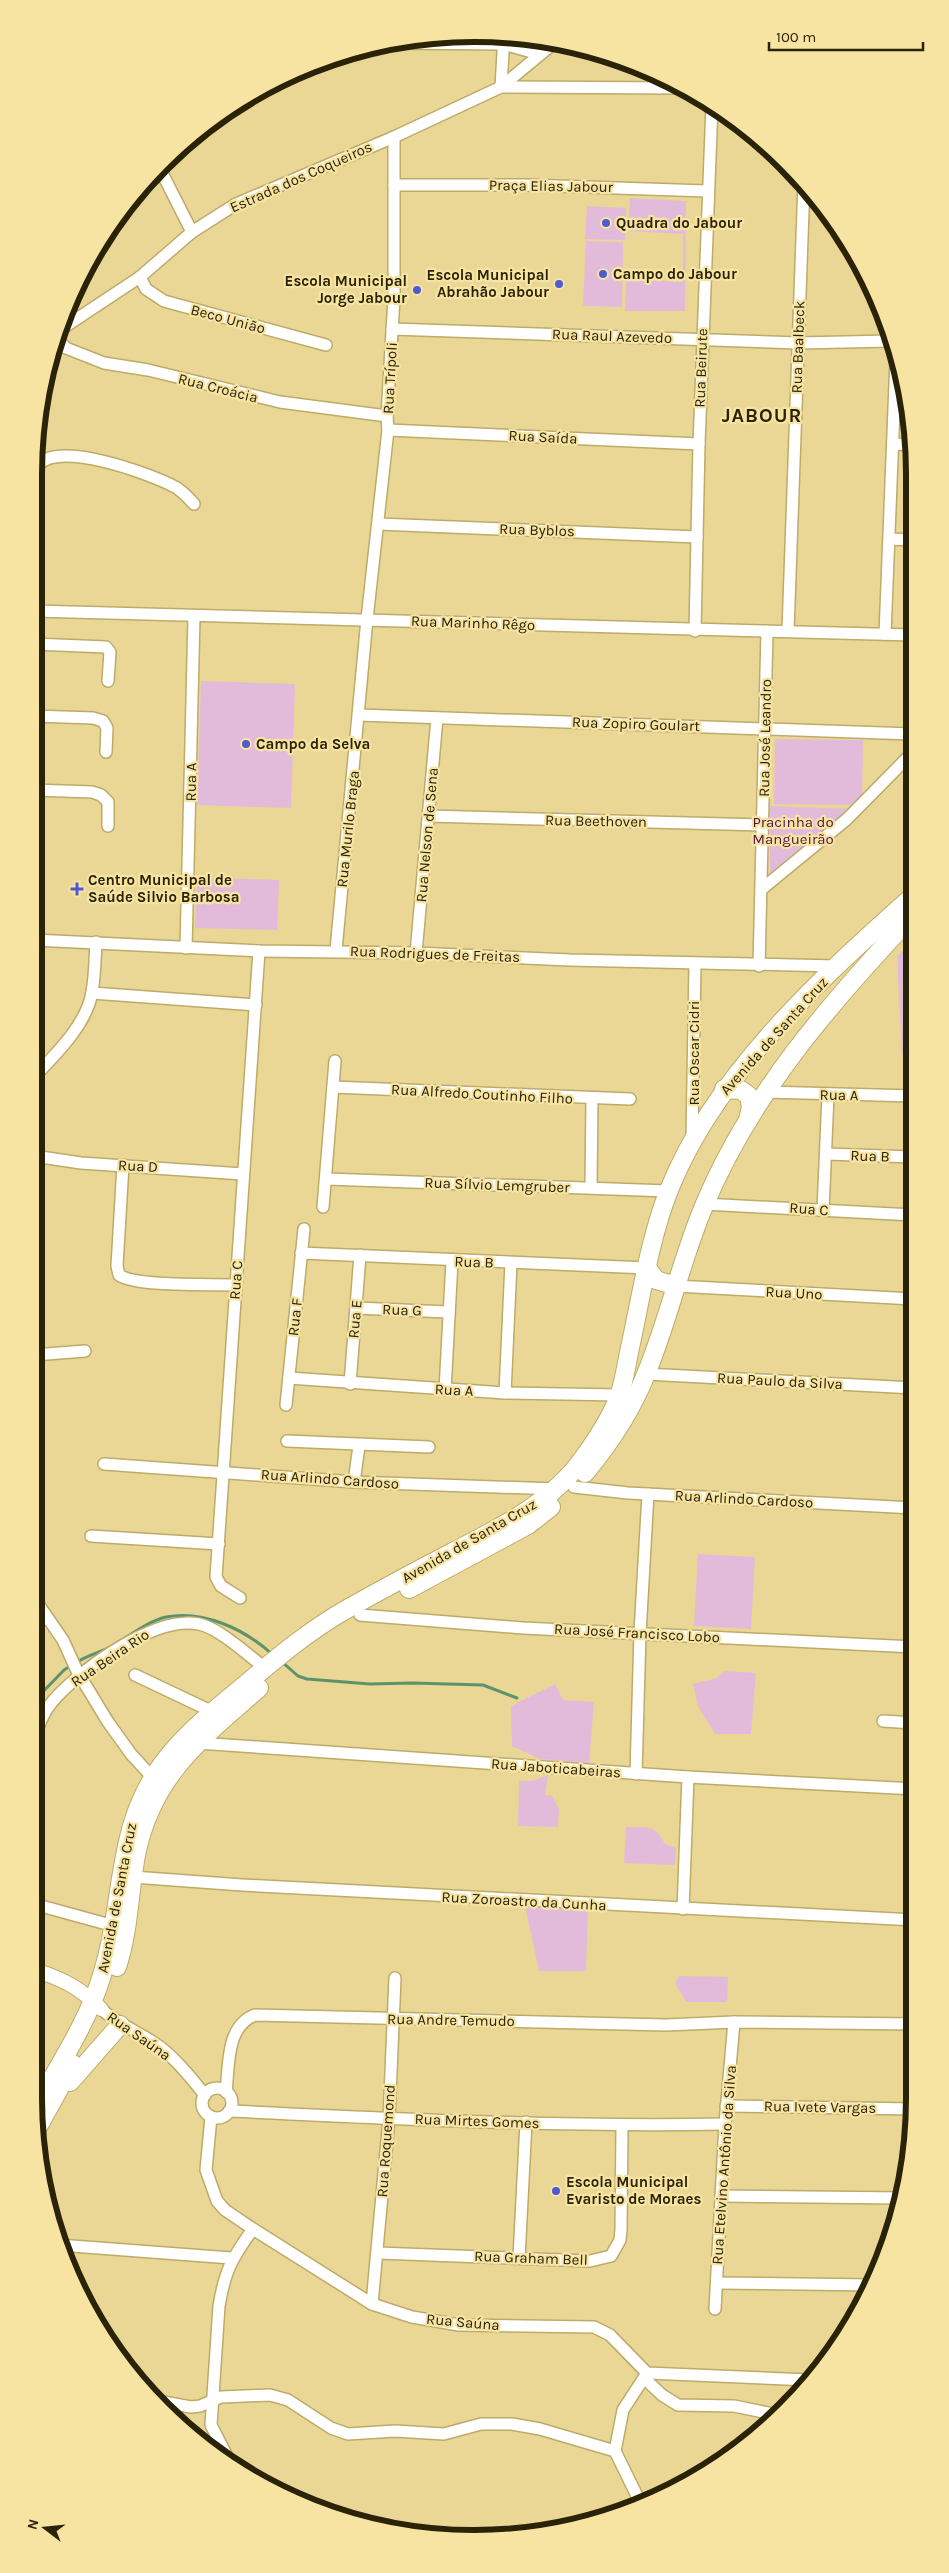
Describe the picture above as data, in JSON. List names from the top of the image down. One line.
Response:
{"streets":{"main road":["Avenida de Santa Cruz"],"street":["Estrada dos Coqueiros","Praça Elias Jabour","Beco União","Rua Raul Azevedo","Rua Baalbeck","Rua Beirute","Rua Trípoli","Rua Croácia","Rua Saída","Rua Byblos","Rua Marinho Rêgo","Rua Zopiro Goulart","Rua José Leandro","Rua A","Rua Beethoven","Rua Murilo Braga","Rua Nelson de Sena","Rua Rodrigues de Freitas","Rua Oscar Cidri","Rua Alfredo Coutinho Filho","Rua B","Rua D","Rua Sílvio Lemgruber","Rua C","Rua Uno","Rua G","Rua F","Rua E","Rua Paulo da Silva","Rua Arlindo Cardoso","Rua José Francisco Lobo","Rua Beira Rio","Rua Jaboticabeiras","Rua Zoroastro da Cunha","Rua Andre Temudo","Rua Saúna","Rua Ivete Vargas","Rua Mirtes Gomes","Rua Roquemond","Rua Etelvino Antônio da Silva","Rua Graham Bell"]},"crossings":[["Estrada dos Coqueiros","Beco União"],["Estrada dos Coqueiros","Rua Trípoli"],["Praça Elias Jabour","Rua Beirute"],["Praça Elias Jabour","Rua Trípoli"],["Rua Raul Azevedo","Rua Baalbeck"],["Rua Raul Azevedo","Rua Beirute"],["Rua Raul Azevedo","Rua Trípoli"],["Rua Baalbeck","Rua Marinho Rêgo"],["Rua Beirute","Rua Saída"],["Rua Beirute","Rua Byblos"],["Rua Beirute","Rua Marinho Rêgo"],["Rua Trípoli","Rua Croácia"],["Rua Trípoli","Rua Saída"],["Rua Trípoli","Rua Byblos"],["Rua Trípoli","Rua Marinho Rêgo"],["Rua Trípoli","Rua Murilo Braga"],["Rua Marinho Rêgo","Rua José Leandro"],["Rua Marinho Rêgo","Rua A"],["Rua Marinho Rêgo","Rua Murilo Braga"],["Rua Zopiro Goulart","Rua José Leandro"],["Rua Zopiro Goulart","Rua Murilo Braga"],["Rua Zopiro Goulart","Rua Nelson de Sena"],["Rua José Leandro","Rua Beethoven"],["Rua José Leandro","Rua Rodrigues de Freitas"],["Rua A","Rua Rodrigues de Freitas"],["Rua A","Avenida de Santa Cruz"],["Rua A","Rua F"],["Rua A","Rua E"],["Rua Beethoven","Rua Nelson de Sena"],["Rua Murilo Braga","Rua Rodrigues de Freitas"],["Rua Nelson de Sena","Rua Rodrigues de Freitas"],["Rua Rodrigues de Freitas","Avenida de Santa Cruz"],["Rua Rodrigues de Freitas","Rua Oscar Cidri"],["Rua Rodrigues de Freitas","Rua C"],["Avenida de Santa Cruz","Rua Oscar Cidri"],["Avenida de Santa Cruz","Rua B"],["Avenida de Santa Cruz","Rua Sílvio Lemgruber"],["Avenida de Santa Cruz","Rua C"],["Avenida de Santa Cruz","Rua Uno"],["Avenida de Santa Cruz","Rua Paulo da Silva"],["Avenida de Santa Cruz","Rua Arlindo Cardoso"],["Avenida de Santa Cruz","Rua José Francisco Lobo"],["Avenida de Santa Cruz","Rua Beira Rio"],["Avenida de Santa Cruz","Rua Jaboticabeiras"],["Avenida de Santa Cruz","Rua Zoroastro da Cunha"],["Avenida de Santa Cruz","Rua Saúna"],["Rua B","Rua F"],["Rua B","Rua E"],["Rua D","Rua C"],["Rua C","Rua Arlindo Cardoso"],["Rua G","Rua E"],["Rua Andre Temudo","Rua Saúna"],["Rua Andre Temudo","Rua Mirtes Gomes"],["Rua Andre Temudo","Rua Roquemond"],["Rua Andre Temudo","Rua Etelvino Antônio da Silva"],["Rua Saúna","Rua Mirtes Gomes"],["Rua Saúna","Rua Roquemond"],["Rua Ivete Vargas","Rua Etelvino Antônio da Silva"],["Rua Mirtes Gomes","Rua Roquemond"],["Rua Mirtes Gomes","Rua Etelvino Antônio da Silva"],["Rua Mirtes Gomes","Rua Graham Bell"],["Rua Roquemond","Rua Graham Bell"]],"districts":["JABOUR"],"parks":["Pracinha do Mangueirão"],"places":{"other":["Quadra do Jabour","Campo do Jabour","Escola Municipal Abrahão Jabour","Escola Municipal Jorge Jabour","Campo da Selva","Escola Municipal Evaristo de Moraes"],"health":["Centro Municipal de Saúde Silvio Barbosa"]},"scale_bar":"100 m","north":"left"}
